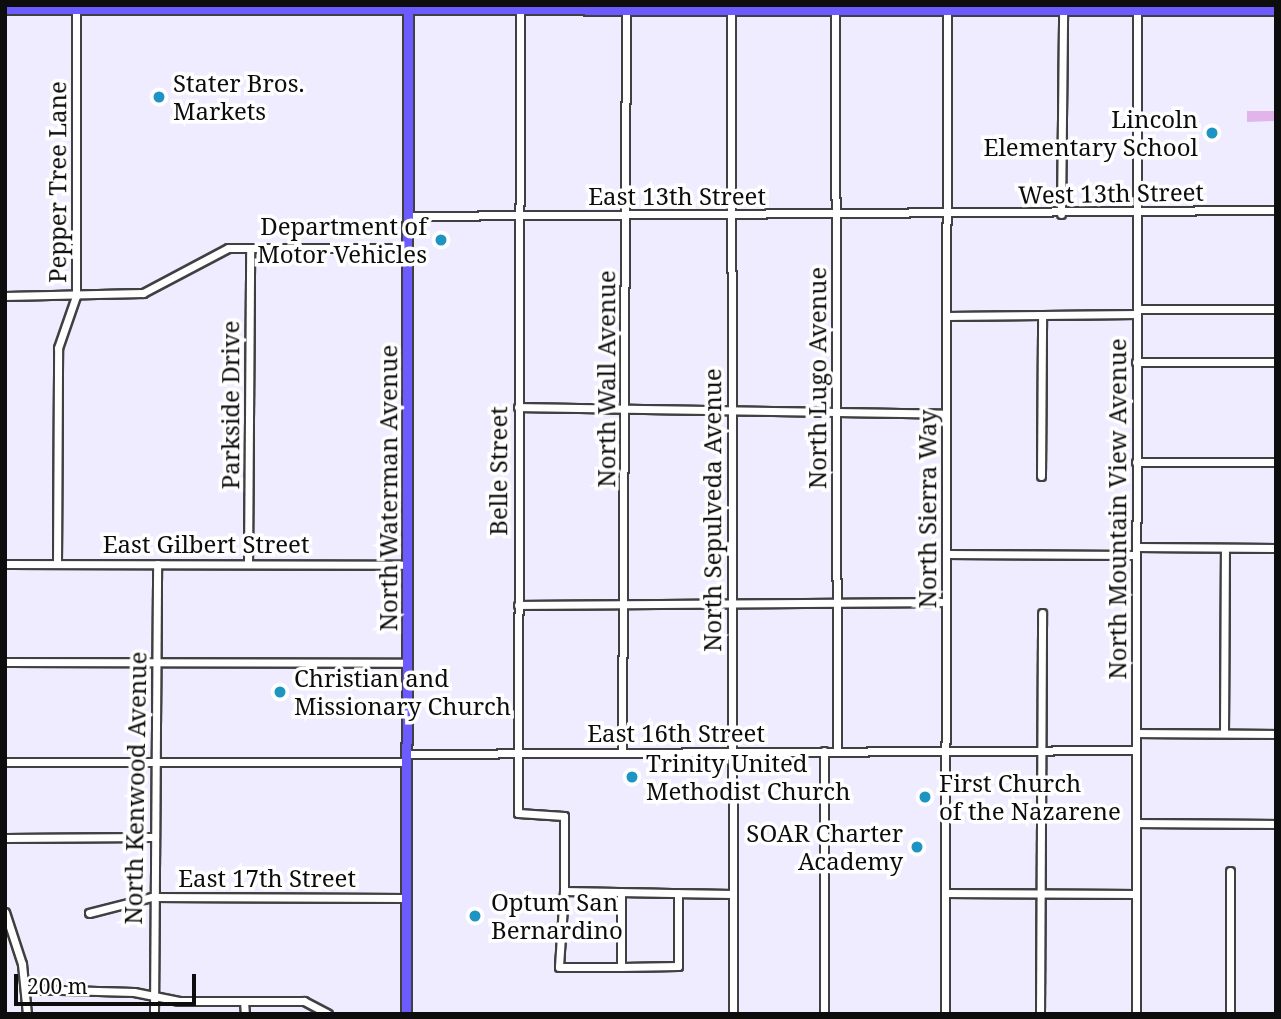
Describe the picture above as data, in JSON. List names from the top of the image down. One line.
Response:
{"streets":{"main road":["North Waterman Avenue"],"street":["Pepper Tree Lane","West 13th Street","East 13th Street","North Lugo Avenue","North Wall Avenue","Parkside Drive","Belle Street","North Sierra Way","North Mountain View Avenue","North Sepulveda Avenue","East Gilbert Street","East 16th Street","North Kenwood Avenue","East 17th Street"]},"crossings":[["Pepper Tree Lane","East Gilbert Street"],["West 13th Street","East 13th Street"],["West 13th Street","North Sierra Way"],["West 13th Street","North Mountain View Avenue"],["East 13th Street","North Lugo Avenue"],["East 13th Street","North Wall Avenue"],["East 13th Street","Belle Street"],["East 13th Street","North Waterman Avenue"],["East 13th Street","North Sierra Way"],["East 13th Street","North Sepulveda Avenue"],["North Lugo Avenue","East 16th Street"],["North Wall Avenue","East 16th Street"],["Parkside Drive","East Gilbert Street"],["Belle Street","East 16th Street"],["North Waterman Avenue","East Gilbert Street"],["North Waterman Avenue","East 16th Street"],["North Waterman Avenue","East 17th Street"],["North Sierra Way","East 16th Street"],["North Mountain View Avenue","East 16th Street"],["North Sepulveda Avenue","East 16th Street"],["East Gilbert Street","North Kenwood Avenue"],["East 16th Street","North Kenwood Avenue"],["North Kenwood Avenue","East 17th Street"]],"places":["Stater Bros. Markets","Lincoln Elementary School","Department of Motor Vehicles","Christian and Missionary Church","Trinity United Methodist Church","First Church of the Nazarene","SOAR Charter Academy","Optum San Bernardino"],"scale_bar":"200 m"}
